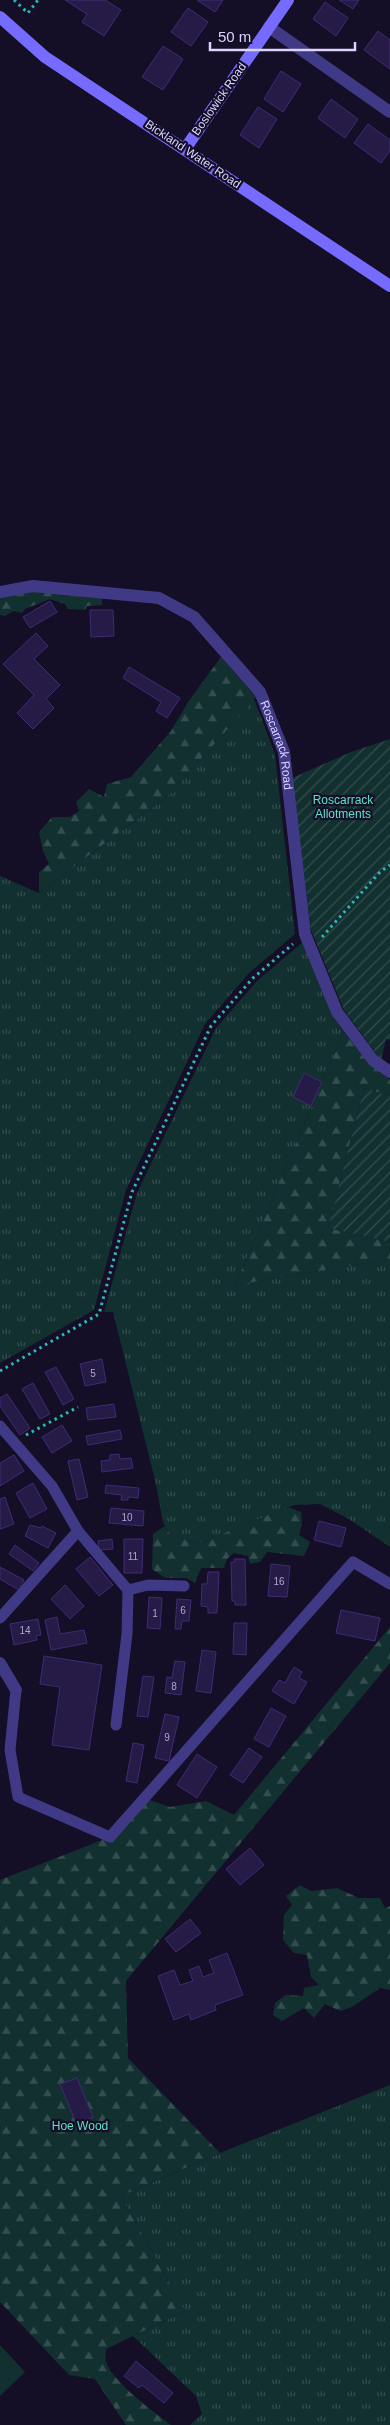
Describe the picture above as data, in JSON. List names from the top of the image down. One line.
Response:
{"streets":{"street":["Boslowick Road","Bickland Water Road","Roscarrack Road"]},"crossings":[["Boslowick Road","Bickland Water Road"]],"parks":["Roscarrack Allotments","Hoe Wood"],"house_numbers":["5","10","11","16","6","1","14","8","9"],"scale_bar":"50 m"}
